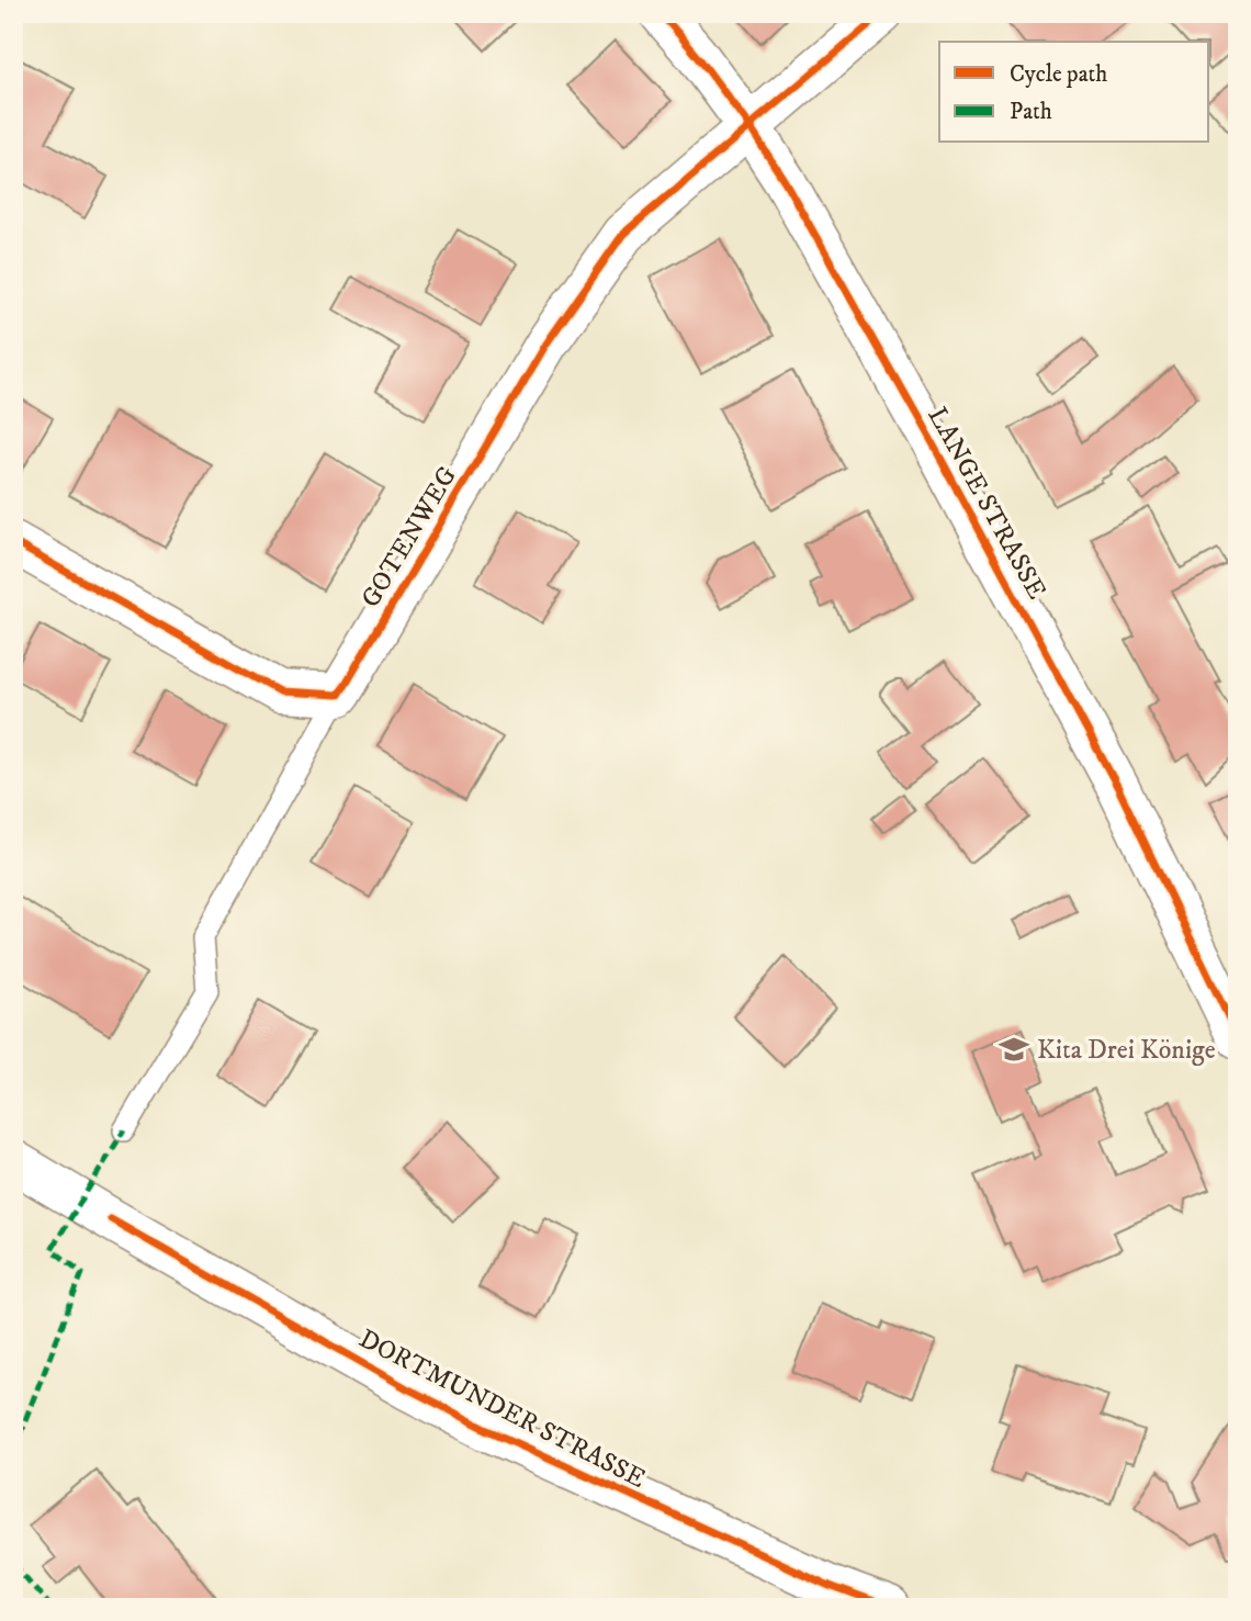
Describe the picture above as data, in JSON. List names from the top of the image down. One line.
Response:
{"streets":{"street":["LANGE STRASSE","GOTENWEG","DORTMUNDER STRASSE"]},"crossings":[["LANGE STRASSE","GOTENWEG"]],"places":{"school or university":["Kita Drei Könige"]},"legend":["Cycle path","Path"]}
